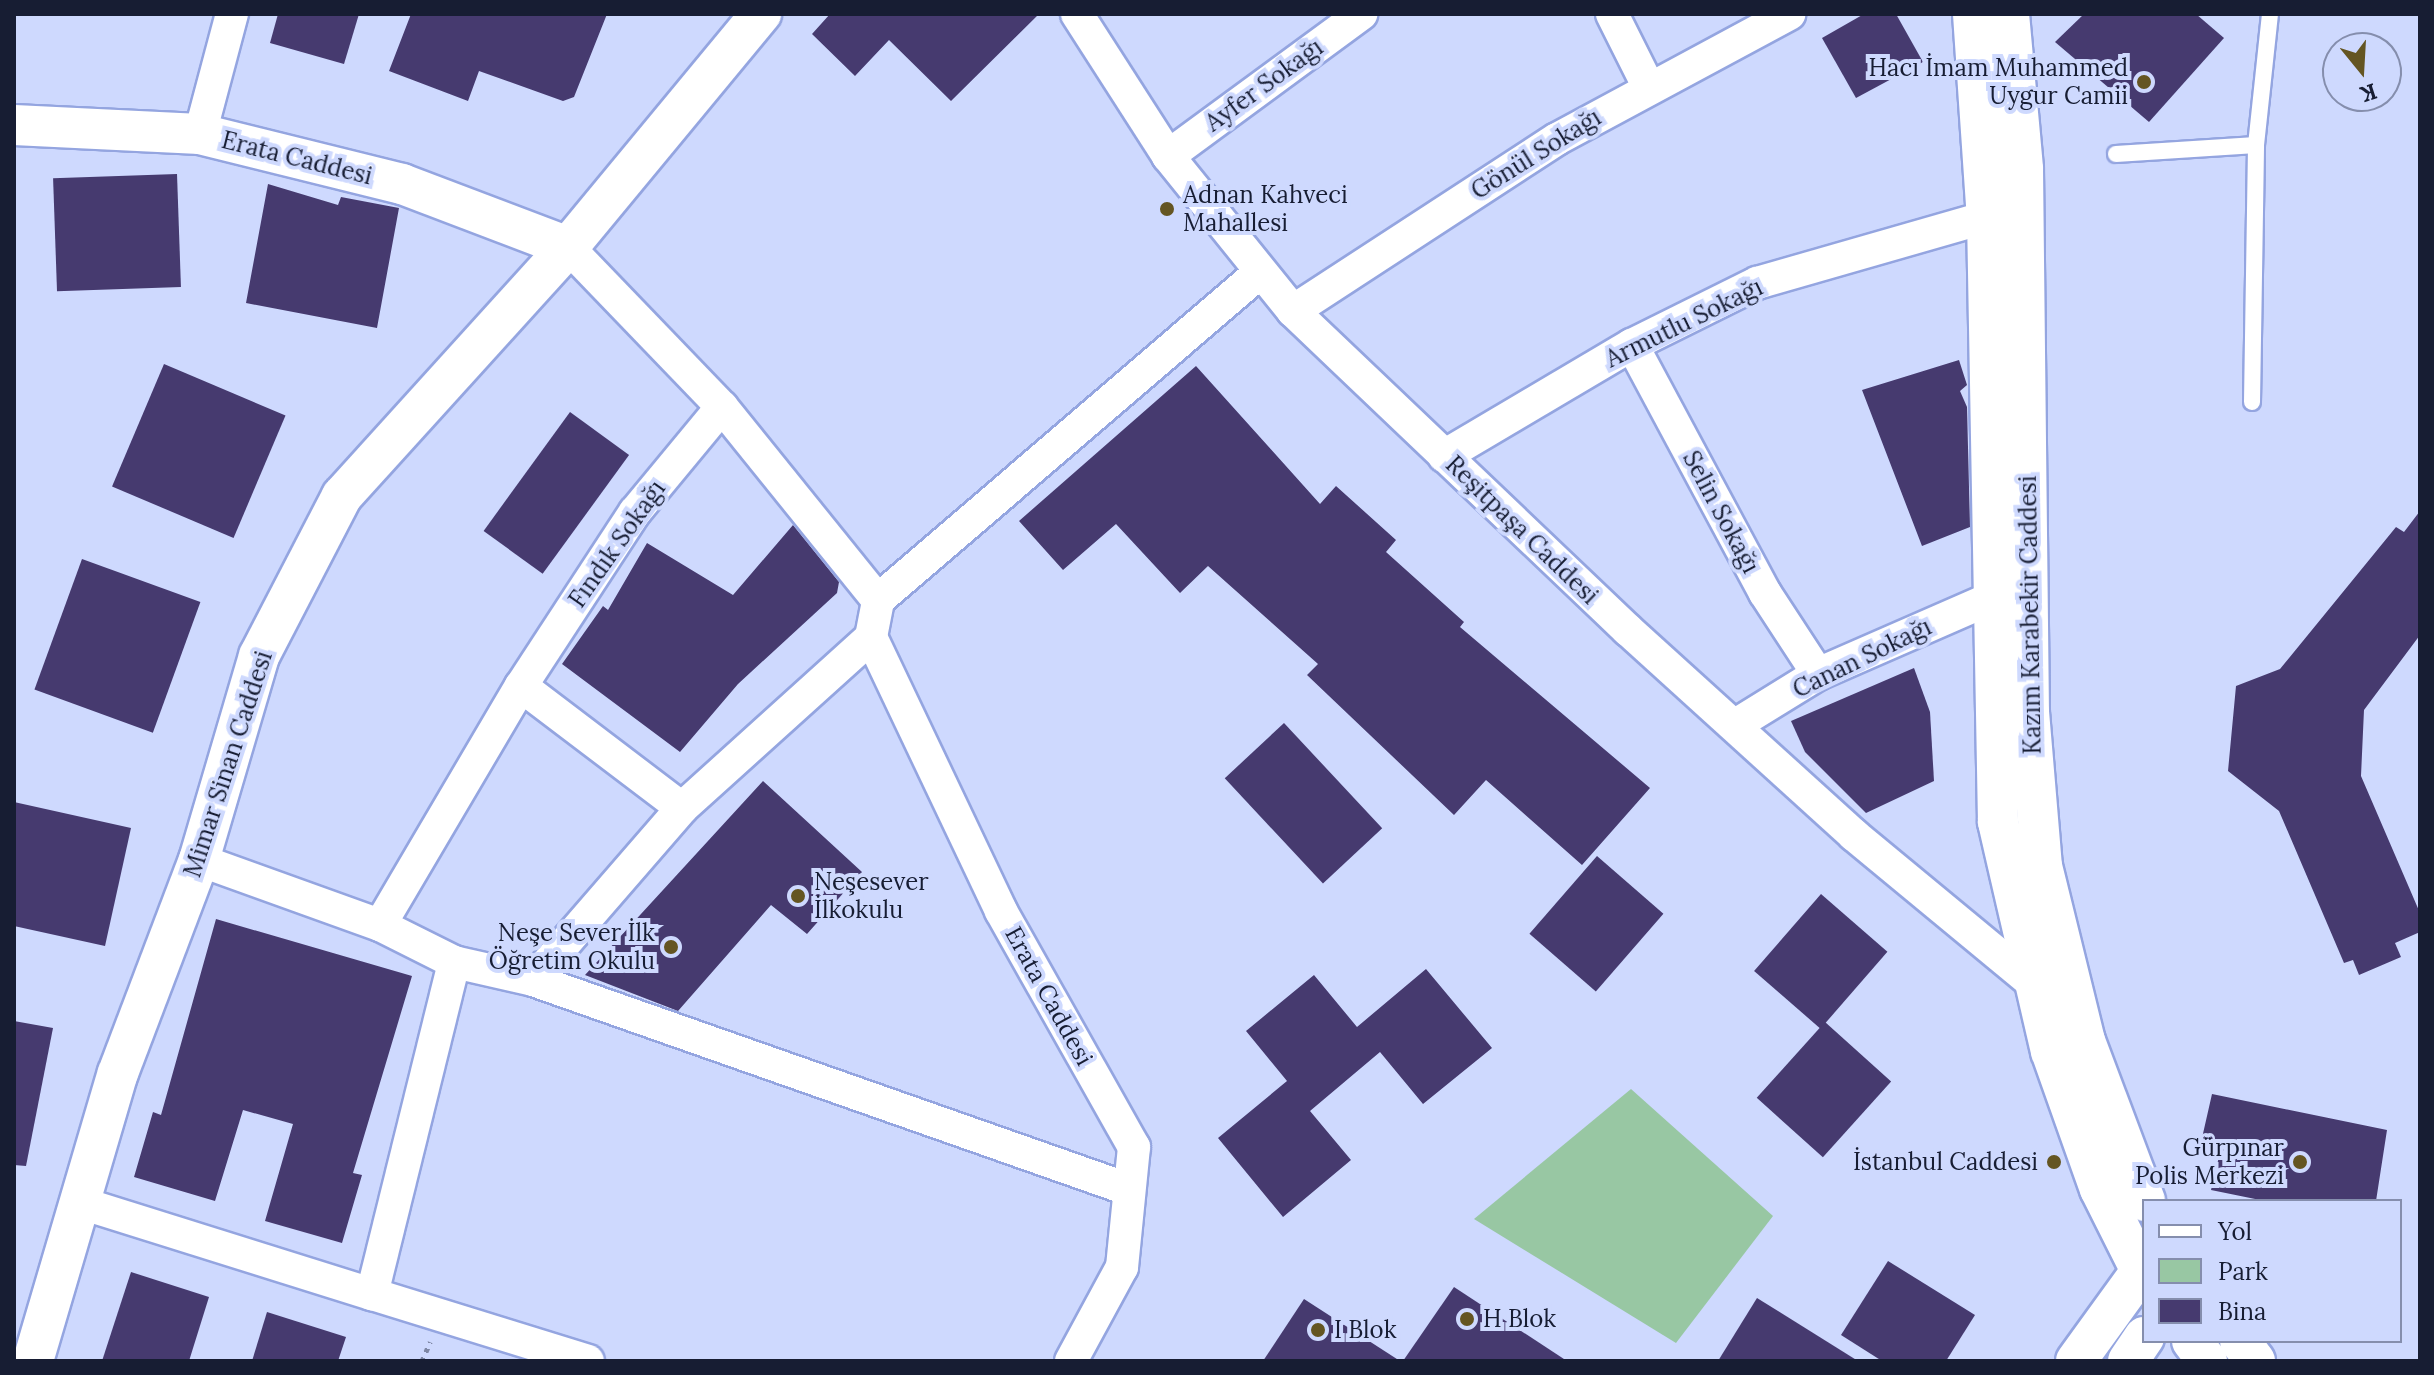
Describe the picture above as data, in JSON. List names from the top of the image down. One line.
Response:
{"streets":{"street":["Ayfer Sokağı","Gönül Sokağı","Erata Caddesi","Armutlu Sokağı","Selin Sokağı","Reşitpaşa Caddesi","Fındık Sokağı","Kazım Karabekir Caddesi","Canan Sokağı","Mimar Sinan Caddesi"]},"crossings":[["Ayfer Sokağı","Reşitpaşa Caddesi"],["Gönül Sokağı","Reşitpaşa Caddesi"],["Erata Caddesi","Mimar Sinan Caddesi"],["Armutlu Sokağı","Selin Sokağı"],["Armutlu Sokağı","Reşitpaşa Caddesi"],["Selin Sokağı","Canan Sokağı"],["Reşitpaşa Caddesi","Kazım Karabekir Caddesi"],["Reşitpaşa Caddesi","Canan Sokağı"]],"places":["Hacı İmam Muhammed Uygur Camii","Adnan Kahveci Mahallesi","Neşesever İlkokulu","Neşe Sever İlk Öğretim Okulu","İstanbul Caddesi","Gürpınar Polis Merkezi","H Blok","I Blok"],"legend":["Yol","Park","Bina"],"north":"bottom"}
